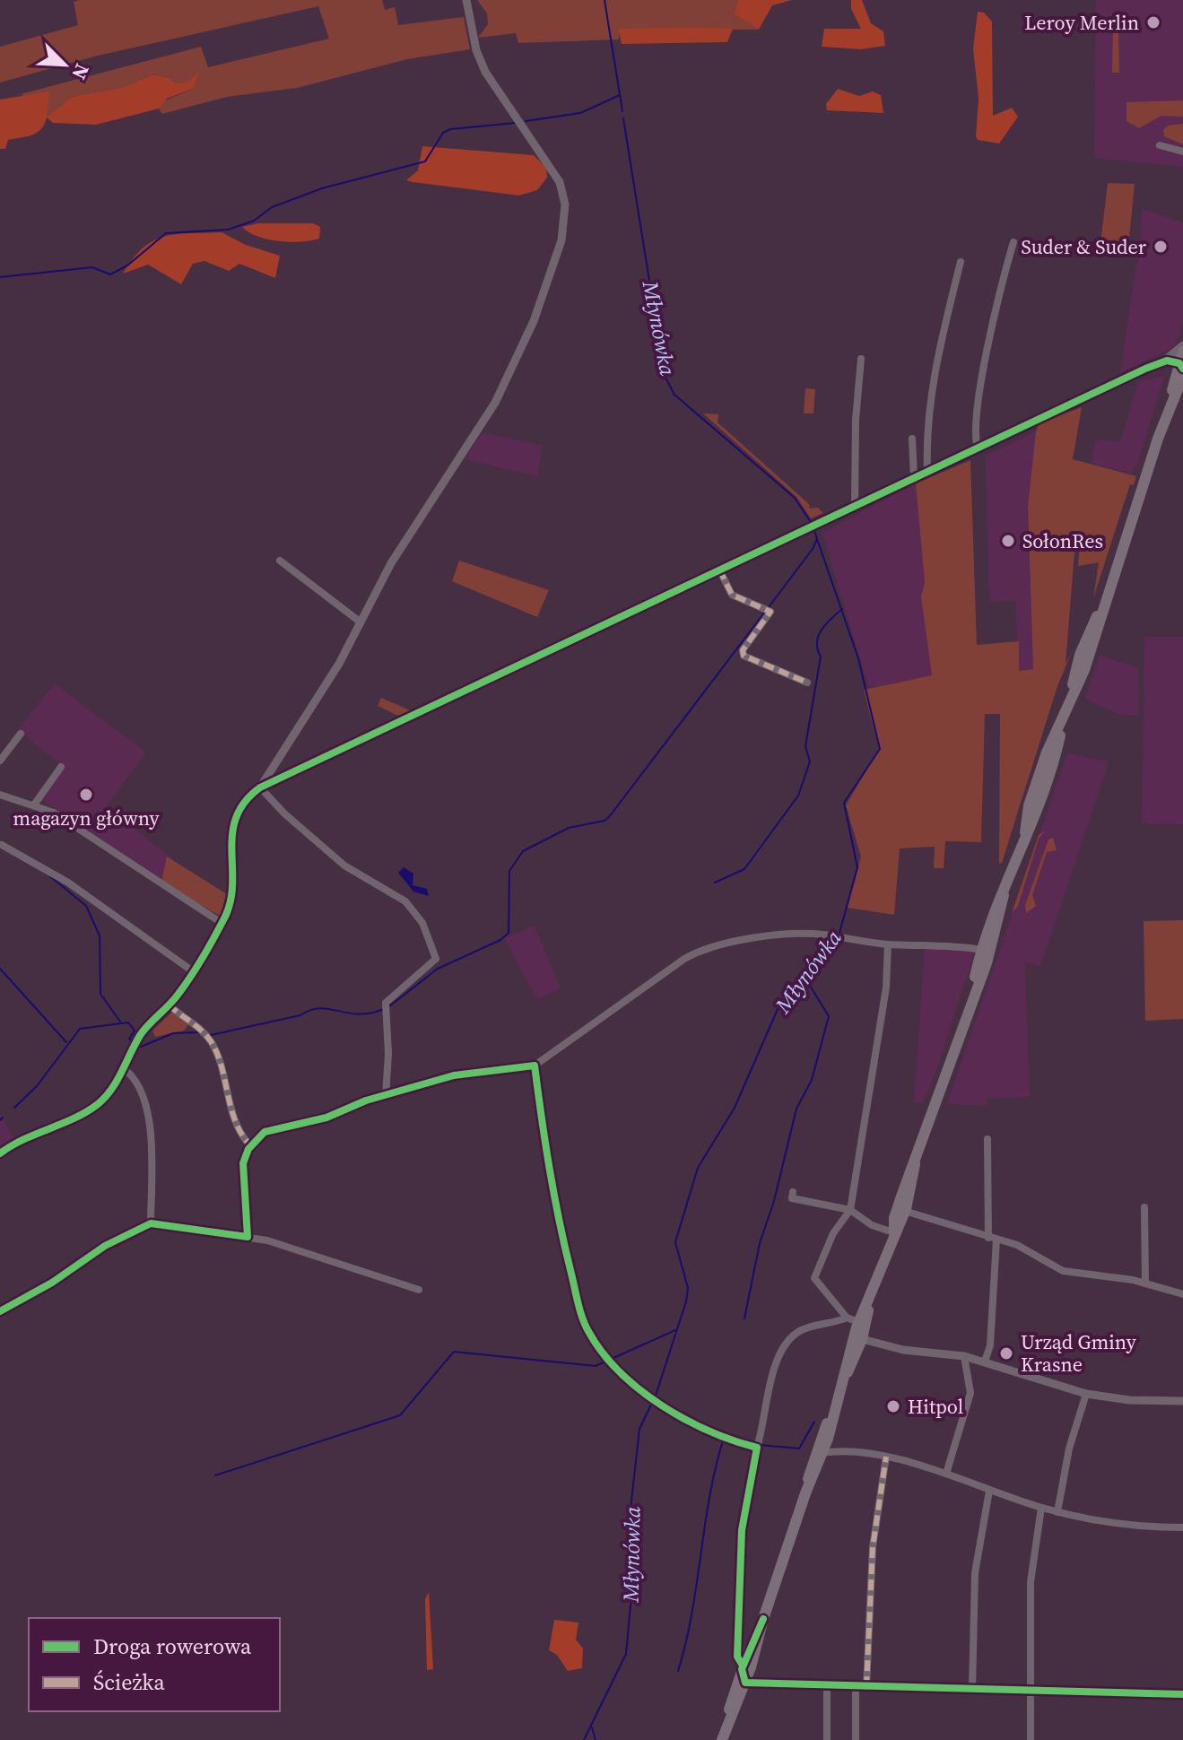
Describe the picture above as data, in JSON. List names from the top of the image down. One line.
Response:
{"water":["Młynówka"],"places":["Leroy Merlin","Suder & Suder","SołonRes","magazyn główny","Urząd Gminy Krasne","Hitpol"],"legend":["Droga rowerowa","Ścieżka"],"north":"bottom right"}
